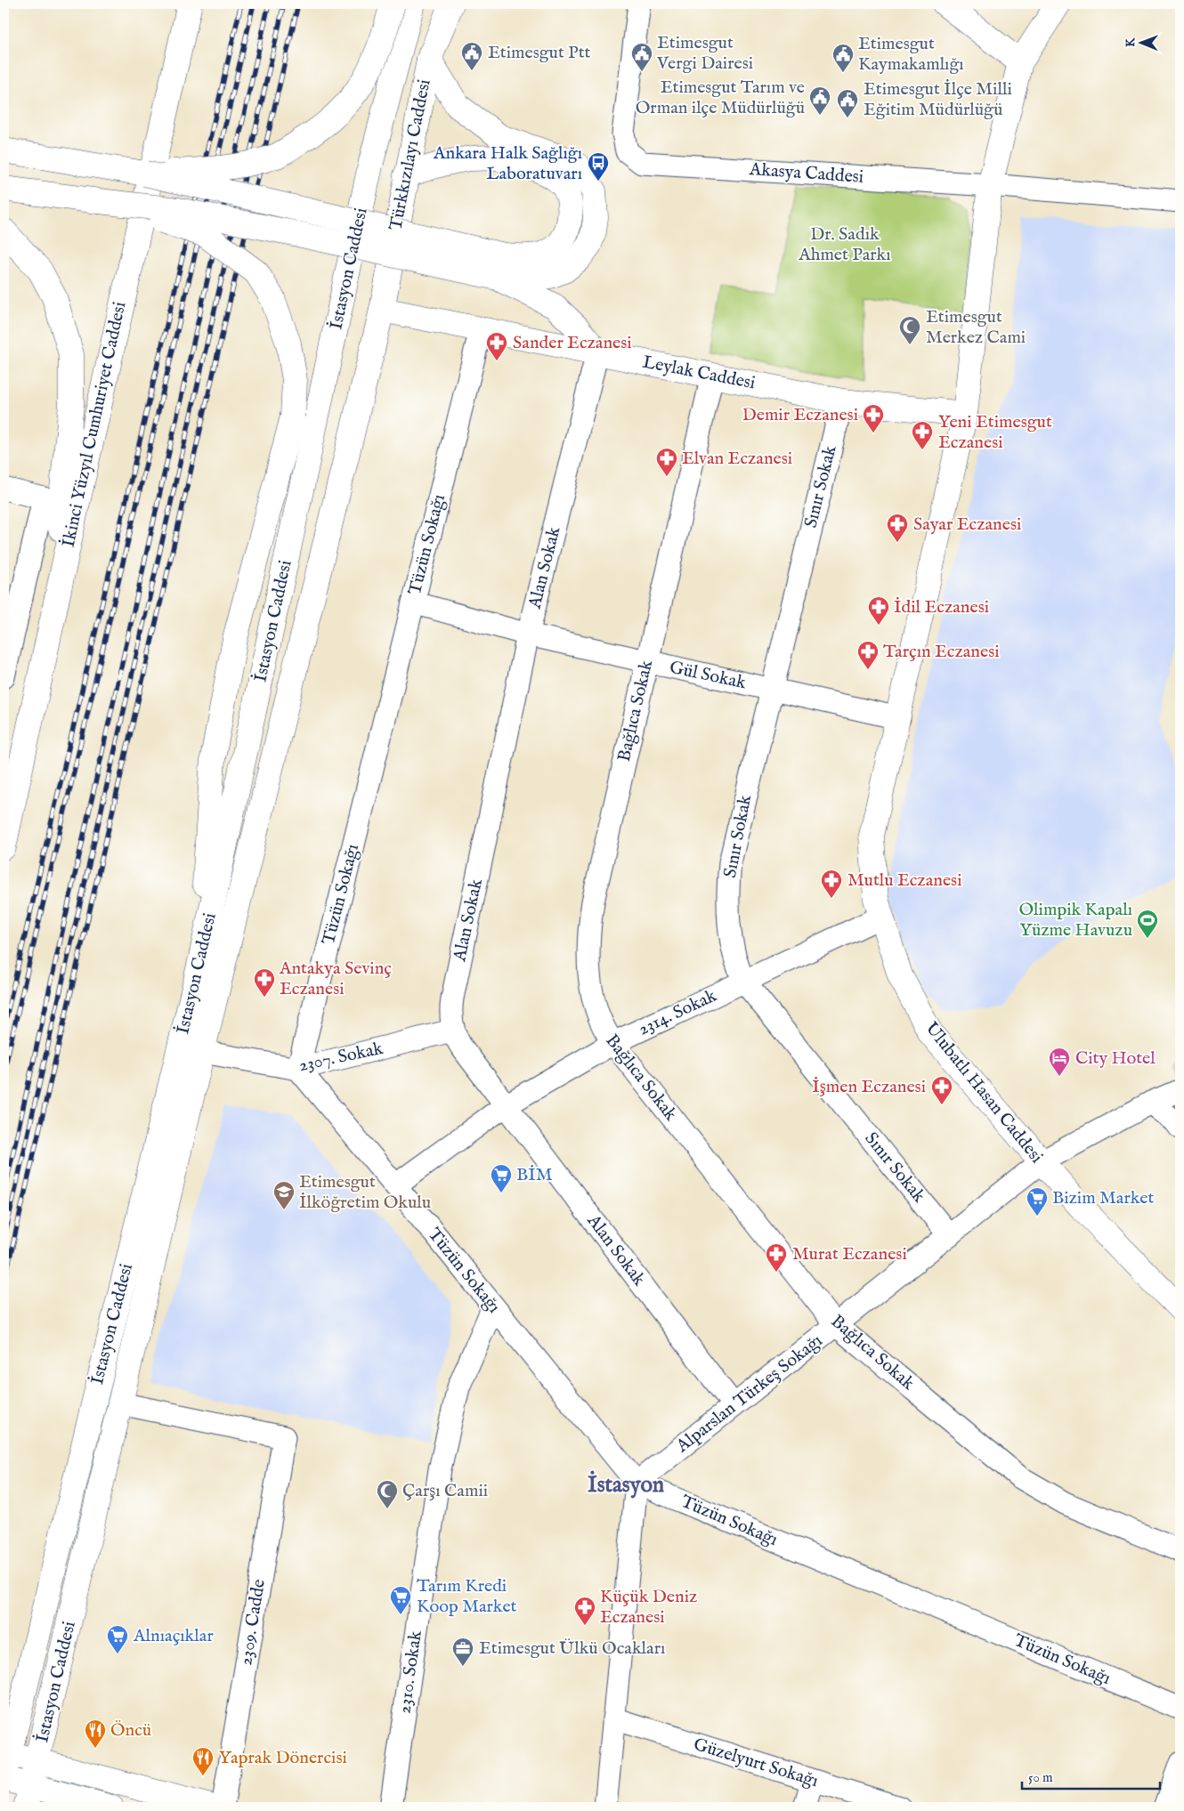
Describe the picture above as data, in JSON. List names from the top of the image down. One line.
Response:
{"streets":{"main road":["Türkkızılayı Caddesi","İstasyon Caddesi","Leylak Caddesi","İkinci Yüzyıl Cumhuriyet Caddesi","Ulubatlı Hasan Caddesi"],"street":["Akasya Caddesi","Sınır Sokak","Tüzün Sokağı","Alan Sokak","Gül Sokak","Bağlıca Sokak","2314. Sokak","2307. Sokak","Alparslan Türkeş Sokağı","2309. Cadde","2310. Sokak","Güzelyurt Sokağı"]},"crossings":[["Türkkızılayı Caddesi","İstasyon Caddesi"],["Türkkızılayı Caddesi","Leylak Caddesi"],["Akasya Caddesi","Ulubatlı Hasan Caddesi"],["İstasyon Caddesi","Leylak Caddesi"],["İstasyon Caddesi","2307. Sokak"],["İstasyon Caddesi","2309. Cadde"],["Leylak Caddesi","Sınır Sokak"],["Leylak Caddesi","Tüzün Sokağı"],["Leylak Caddesi","Alan Sokak"],["Leylak Caddesi","Bağlıca Sokak"],["Leylak Caddesi","Ulubatlı Hasan Caddesi"],["Sınır Sokak","Gül Sokak"],["Sınır Sokak","2314. Sokak"],["Sınır Sokak","Alparslan Türkeş Sokağı"],["Tüzün Sokağı","Gül Sokak"],["Tüzün Sokağı","2314. Sokak"],["Tüzün Sokağı","2307. Sokak"],["Tüzün Sokağı","Alparslan Türkeş Sokağı"],["Tüzün Sokağı","2310. Sokak"],["Alan Sokak","Gül Sokak"],["Alan Sokak","2314. Sokak"],["Alan Sokak","2307. Sokak"],["Alan Sokak","Alparslan Türkeş Sokağı"],["Gül Sokak","Bağlıca Sokak"],["Gül Sokak","Ulubatlı Hasan Caddesi"],["Bağlıca Sokak","2314. Sokak"],["Bağlıca Sokak","Alparslan Türkeş Sokağı"],["2314. Sokak","Ulubatlı Hasan Caddesi"],["Ulubatlı Hasan Caddesi","Alparslan Türkeş Sokağı"]],"districts":["İstasyon"],"parks":["Dr. Sadık Ahmet Parkı"],"places":{"public building":["Etimesgut Ptt","Etimesgut Vergi Dairesi","Etimesgut Kaymakamlığı","Etimesgut Tarım ve Orman ilçe Müdürlüğü","Etimesgut İlçe Milli Eğitim Müdürlüğü"],"bus stop":["Ankara Halk Sağlığı Laboratuvarı"],"mosque":["Etimesgut Merkez Cami","Çarşı Camii"],"pharmacy":["Sander Eczanesi","Demir Eczanesi","Yeni Etimesgut Eczanesi","Elvan Eczanesi","Sayar Eczanesi","İdil Eczanesi","Tarçın Eczanesi","Mutlu Eczanesi","Antakya Sevinç Eczanesi","İşmen Eczanesi","Murat Eczanesi","Küçük Deniz Eczanesi"],"sports":["Olimpik Kapalı Yüzme Havuzu"],"hotel":["City Hotel"],"supermarket":["BİM","Bizim Market","Tarım Kredi Koop Market","Alnıaçıklar"],"school or university":["Etimesgut İlköğretim Okulu"],"office":["Etimesgut Ülkü Ocakları"],"restaurant":["Öncü","Yaprak Dönercisi"]},"scale_bar":"50 m","north":"left"}
